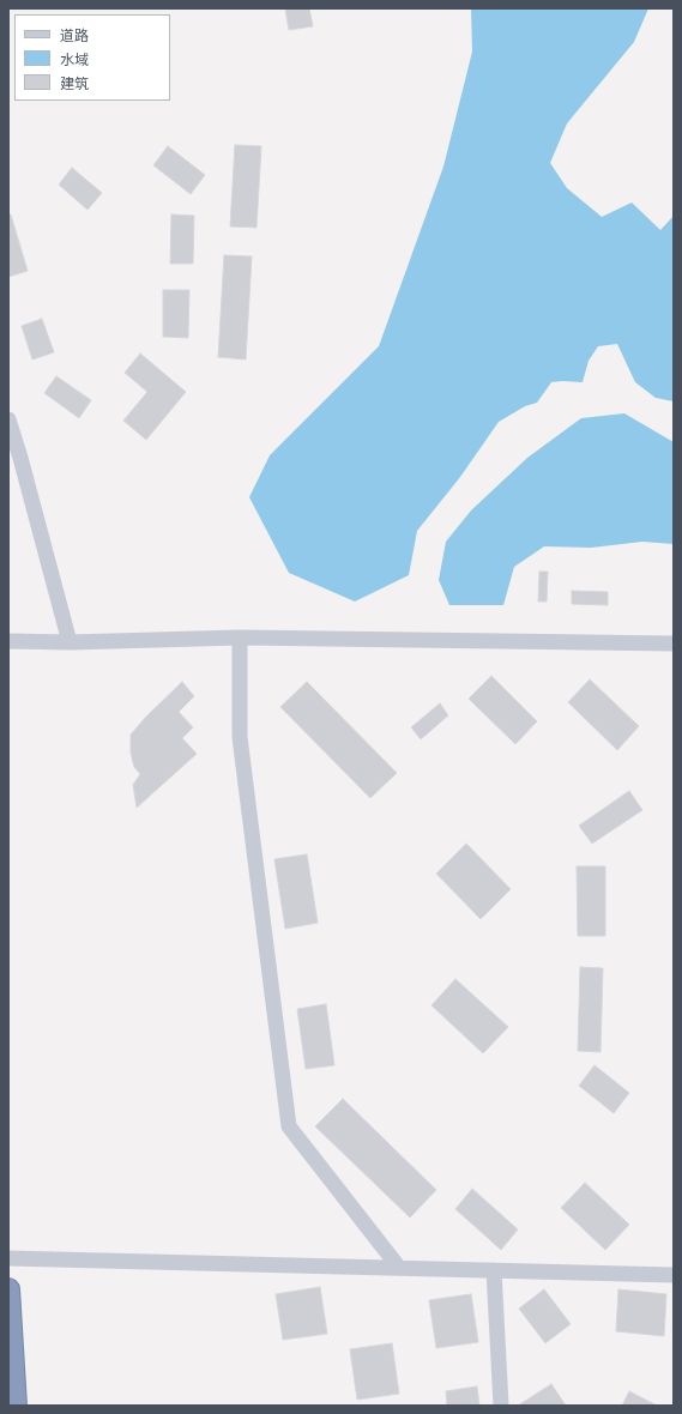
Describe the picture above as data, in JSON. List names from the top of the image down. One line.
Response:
{"legend":["道路","水域","建筑"]}
